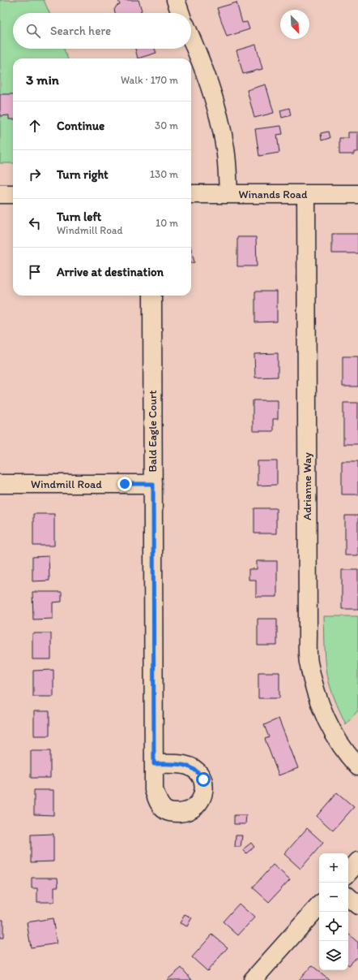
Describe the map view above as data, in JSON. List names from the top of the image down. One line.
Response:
{"streets":{"street":["Winands Road","Bald Eagle Court","Windmill Road","Adrianne Way"]},"crossings":[["Winands Road","Adrianne Way"],["Bald Eagle Court","Windmill Road"]],"north":"bottom right","page":{"search":"Search here","heading":["3 min","Walk · 170 m"],"list":[["Continue","30 m"],["Turn right","130 m"],["Turn left","Windmill Road","10 m"],"Arrive at destination"],"map_buttons":["+","−"]}}
